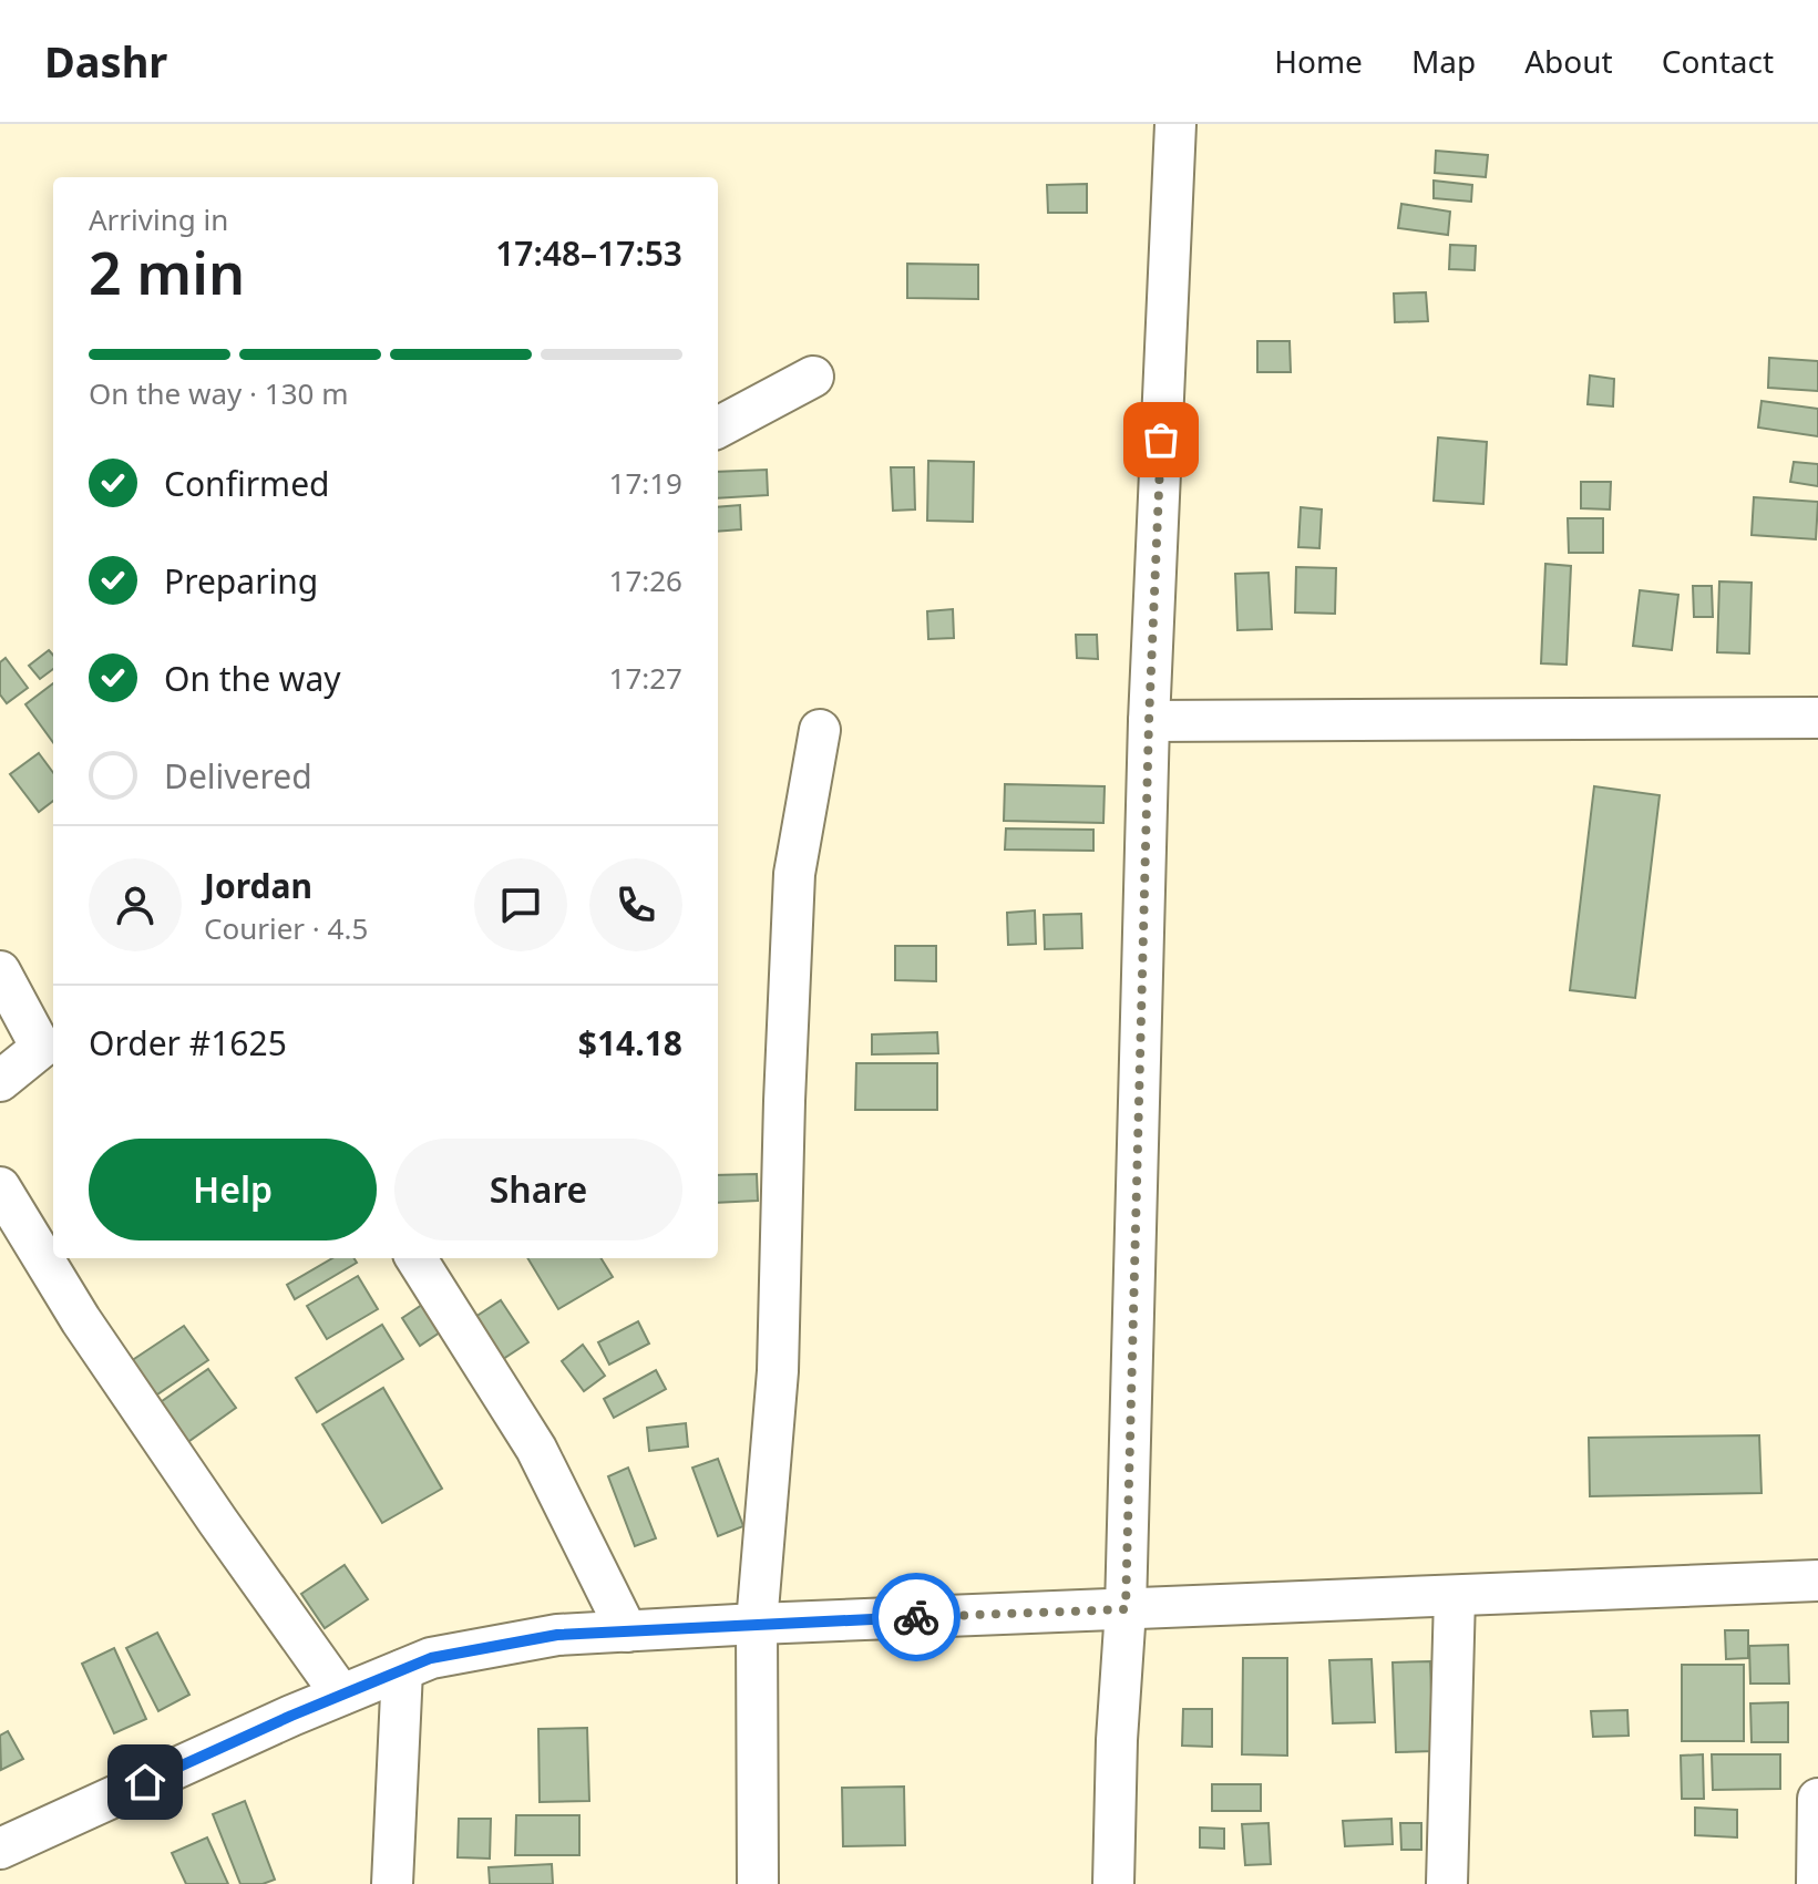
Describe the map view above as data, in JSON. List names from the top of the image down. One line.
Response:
{"page":{"header":"Dashr","nav":["Home","Map","About","Contact"],"heading":["2 min","Arriving in","17:48–17:53"],"panel":["Jordan","Courier · 4.5","Order #1625","$14.18"],"bar":"On the way · 130 m","list":[["Confirmed","17:19"],["Preparing","17:26"],["On the way","17:27"],"Delivered"],"buttons":["Help","Share"]}}
